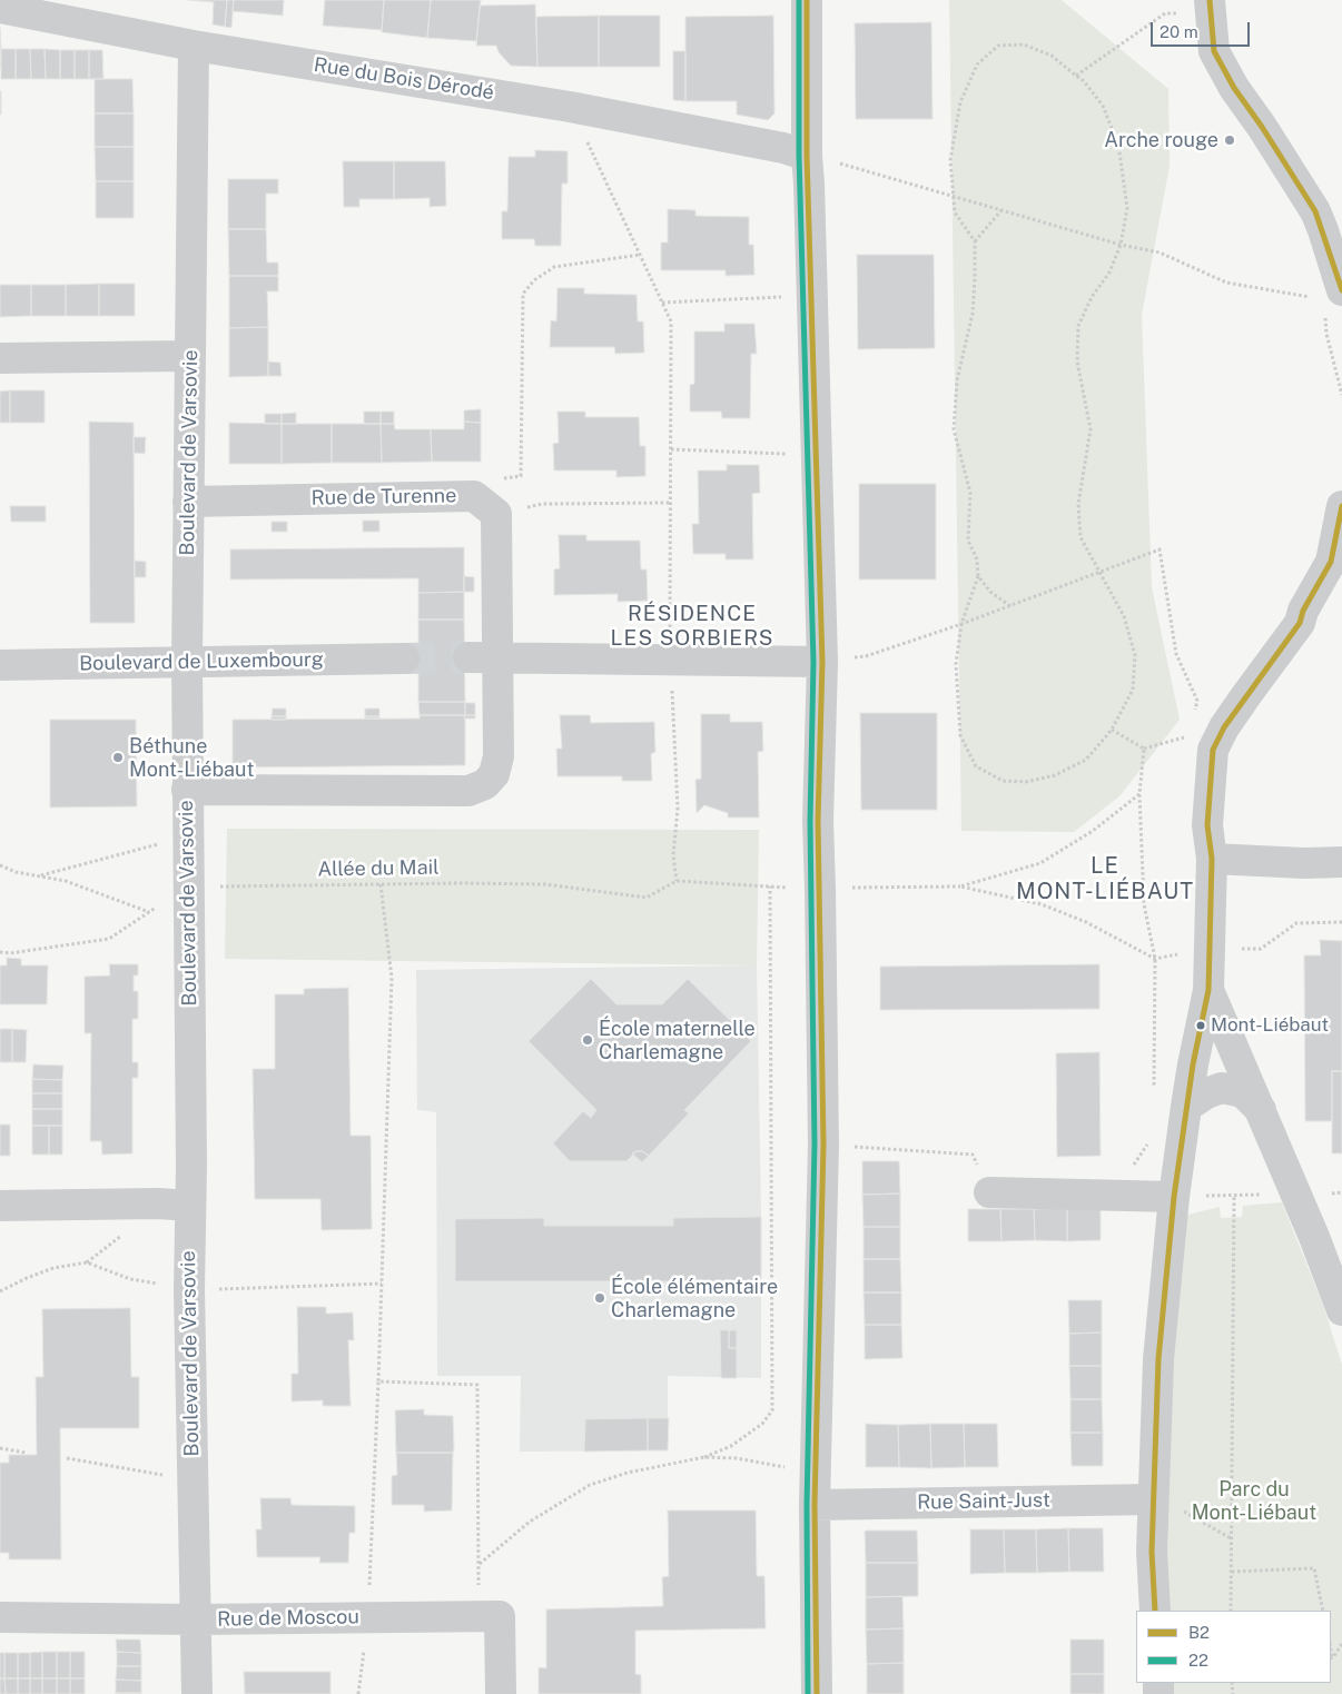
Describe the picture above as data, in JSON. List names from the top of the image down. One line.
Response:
{"streets":{"street":["Rue du Bois Dérodé","Boulevard de Varsovie","Rue de Turenne","Boulevard de Luxembourg","Rue Saint-Just","Rue de Moscou"],"path":["Allée du Mail"]},"crossings":[["Rue du Bois Dérodé","Boulevard de Varsovie"],["Boulevard de Varsovie","Rue de Turenne"],["Boulevard de Varsovie","Boulevard de Luxembourg"],["Boulevard de Varsovie","Allée du Mail"],["Boulevard de Varsovie","Rue de Moscou"]],"districts":["RÉSIDENCE LES SORBIERS","LE MONT-LIÉBAUT"],"parks":["Parc du Mont-Liébaut"],"places":["Arche rouge","Béthune Mont-Liébaut","Mont-Liébaut","École maternelle Charlemagne","École élémentaire Charlemagne"],"lines":["transit line B2","transit line 22"],"legend":["B2","22"],"scale_bar":"20 m"}
